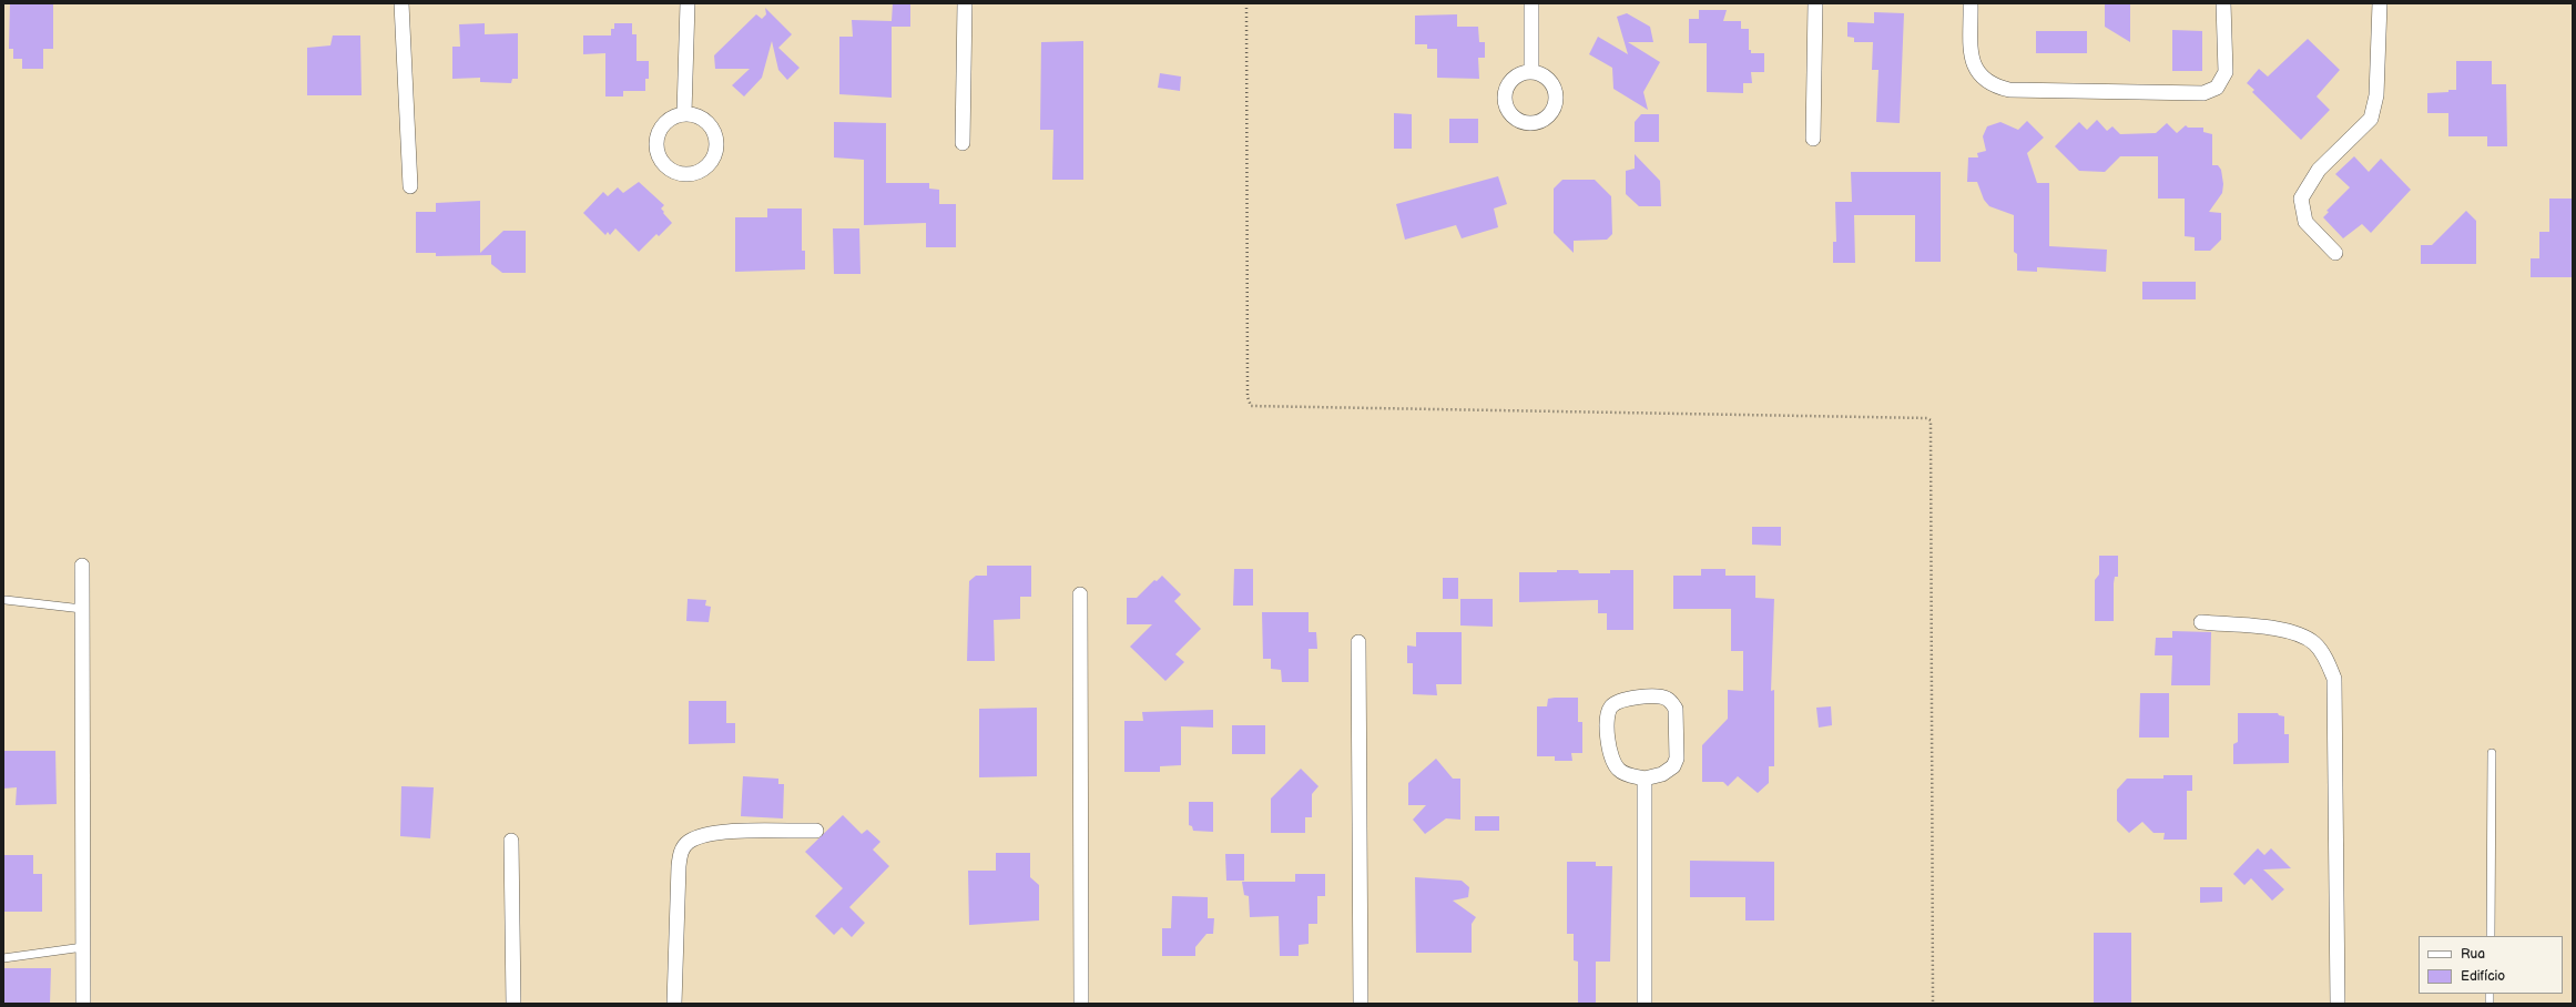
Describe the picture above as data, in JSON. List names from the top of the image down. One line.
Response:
{"legend":["Rua","Edifício"]}
